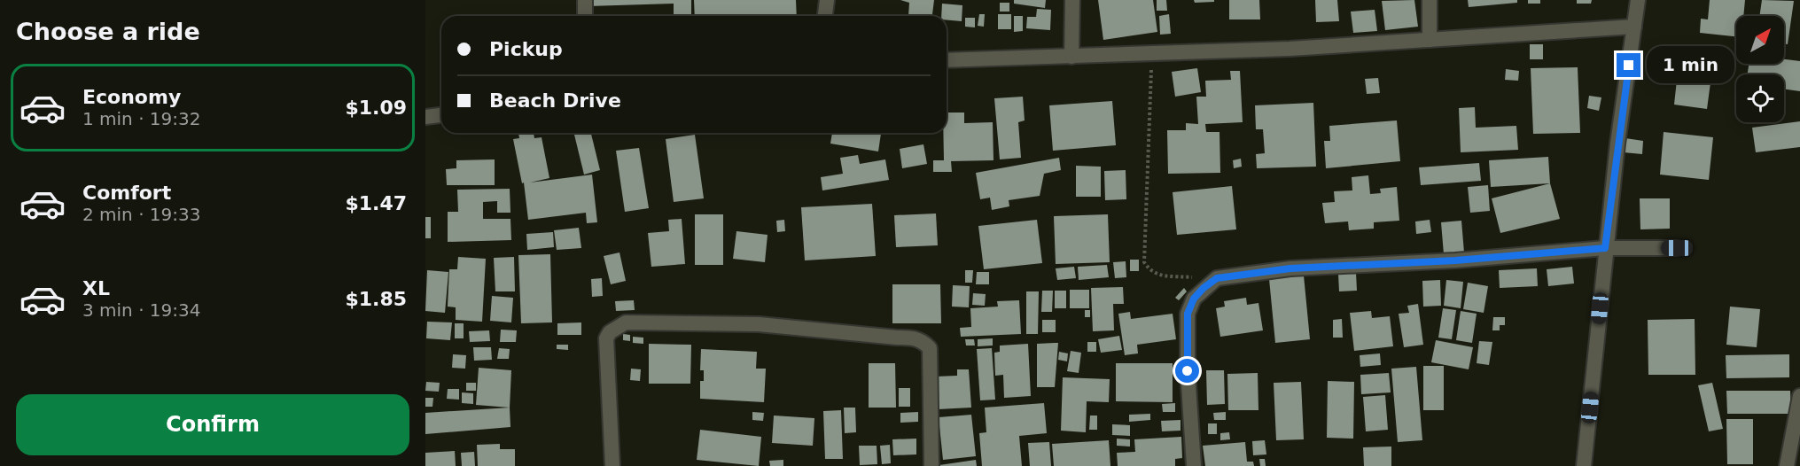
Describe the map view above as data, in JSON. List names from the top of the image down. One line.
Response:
{"north":"top right","page":{"heading":"Choose a ride","banner":["Pickup","Beach Drive"],"bubble":"1 min","list":[{"name":"Economy","note":"1 min · 19:32","value":"$1.09"},{"name":"Comfort","note":"2 min · 19:33","value":"$1.47"},{"name":"XL","note":"3 min · 19:34","value":"$1.85"}],"buttons":"Confirm"}}
